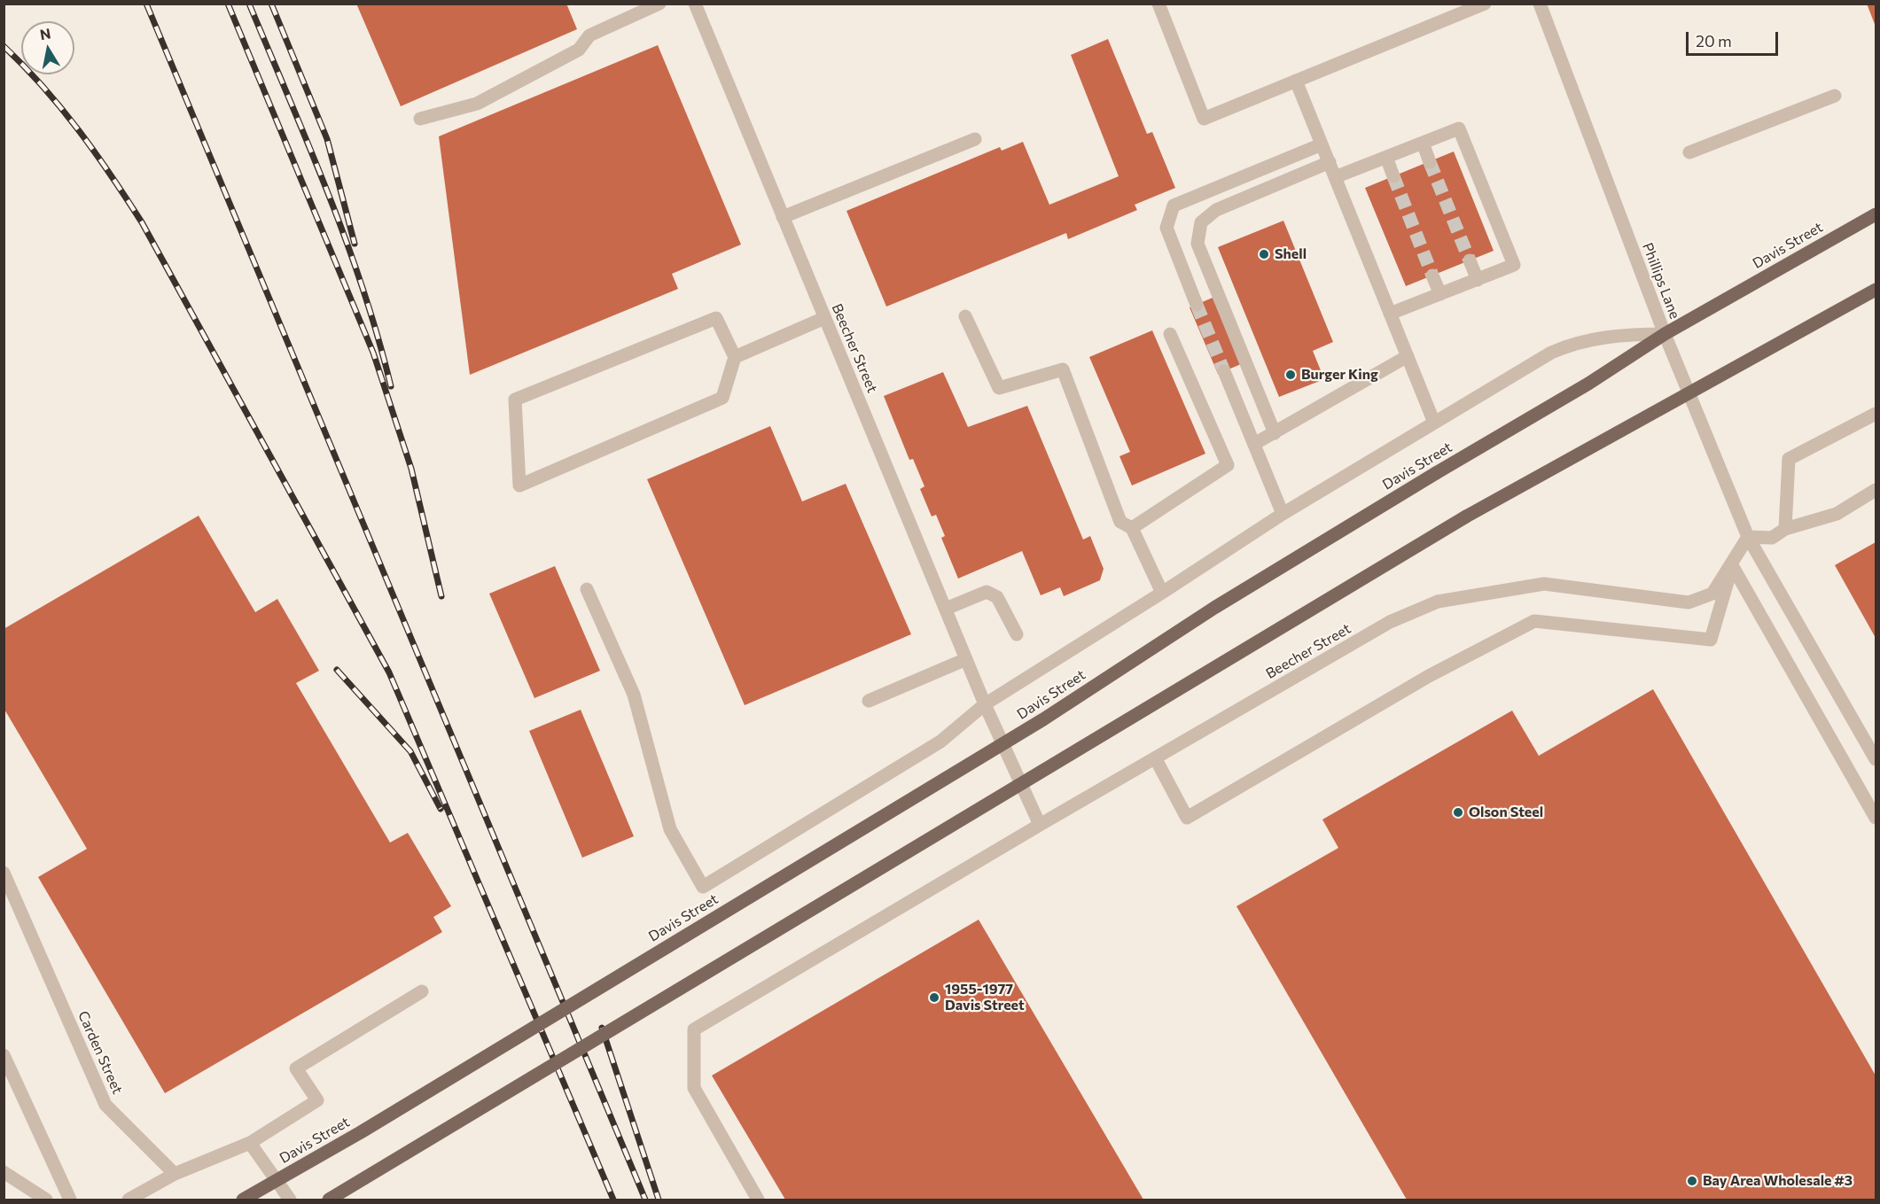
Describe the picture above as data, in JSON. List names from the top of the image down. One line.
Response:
{"streets":{"main road":["Davis Street"],"street":["Phillips Lane","Beecher Street","Carden Street"]},"crossings":[["Davis Street","Phillips Lane"]],"places":["Shell","Burger King","Olson Steel","1955-1977 Davis Street","Bay Area Wholesale #3"],"scale_bar":"20 m","north":"top"}
